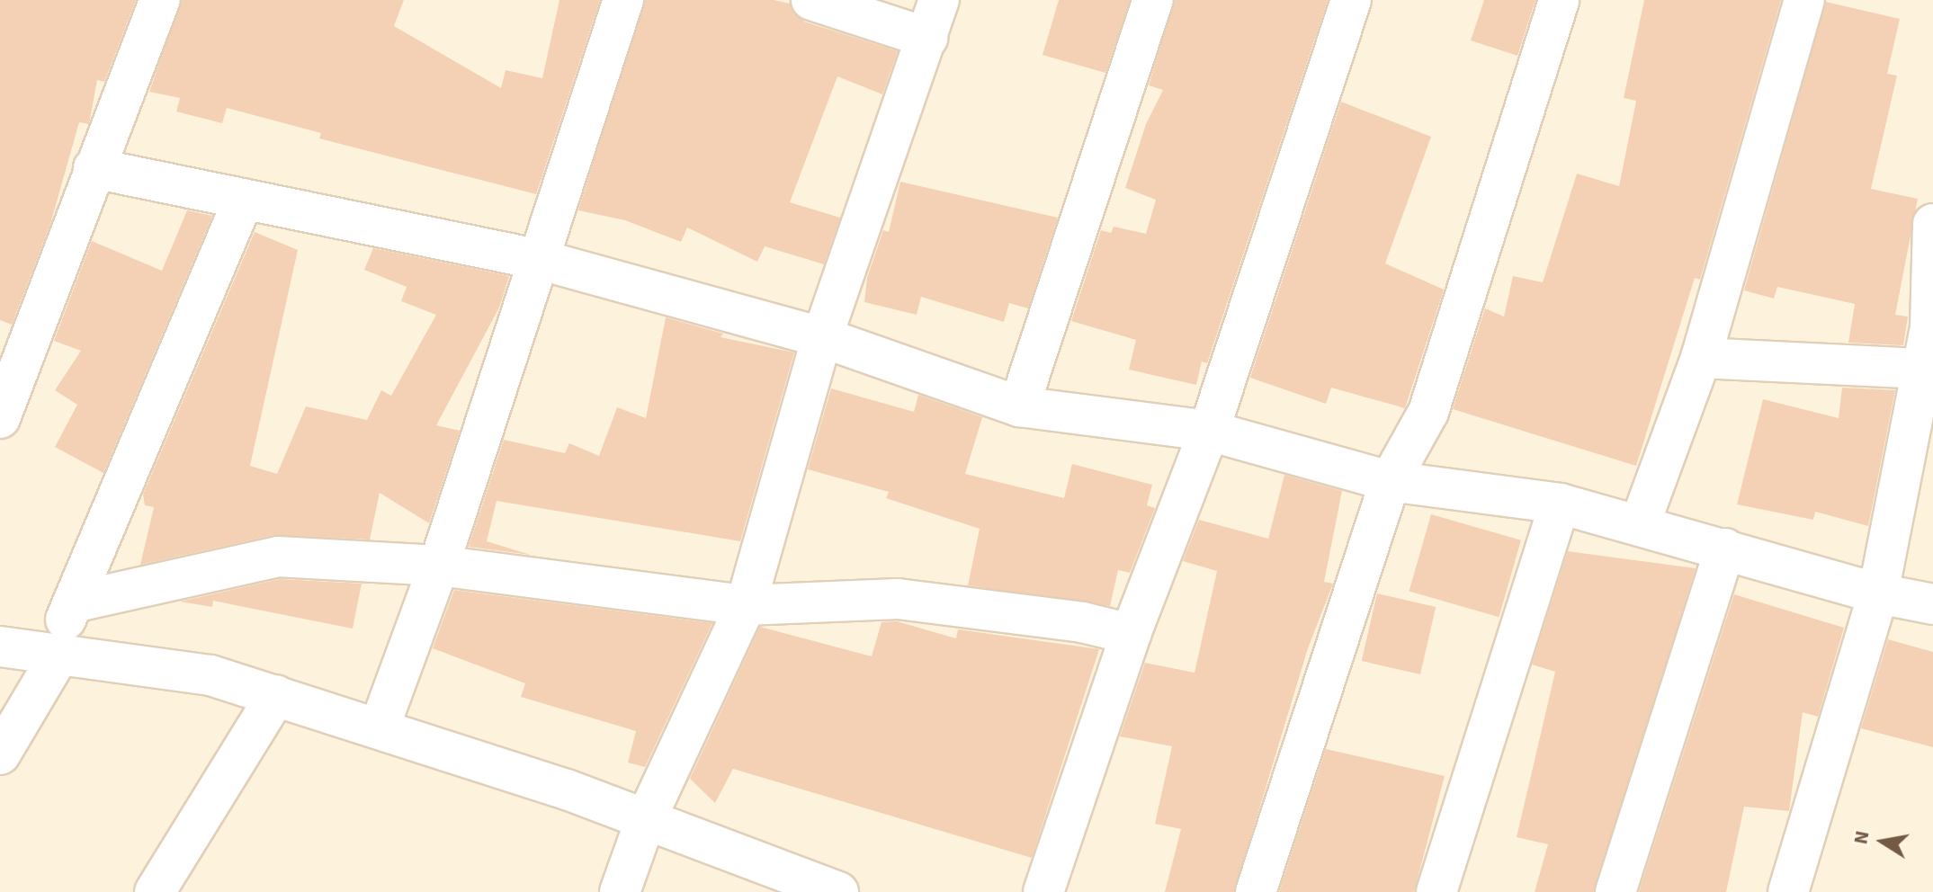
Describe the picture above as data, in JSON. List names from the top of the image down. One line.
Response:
{"north":"left"}
